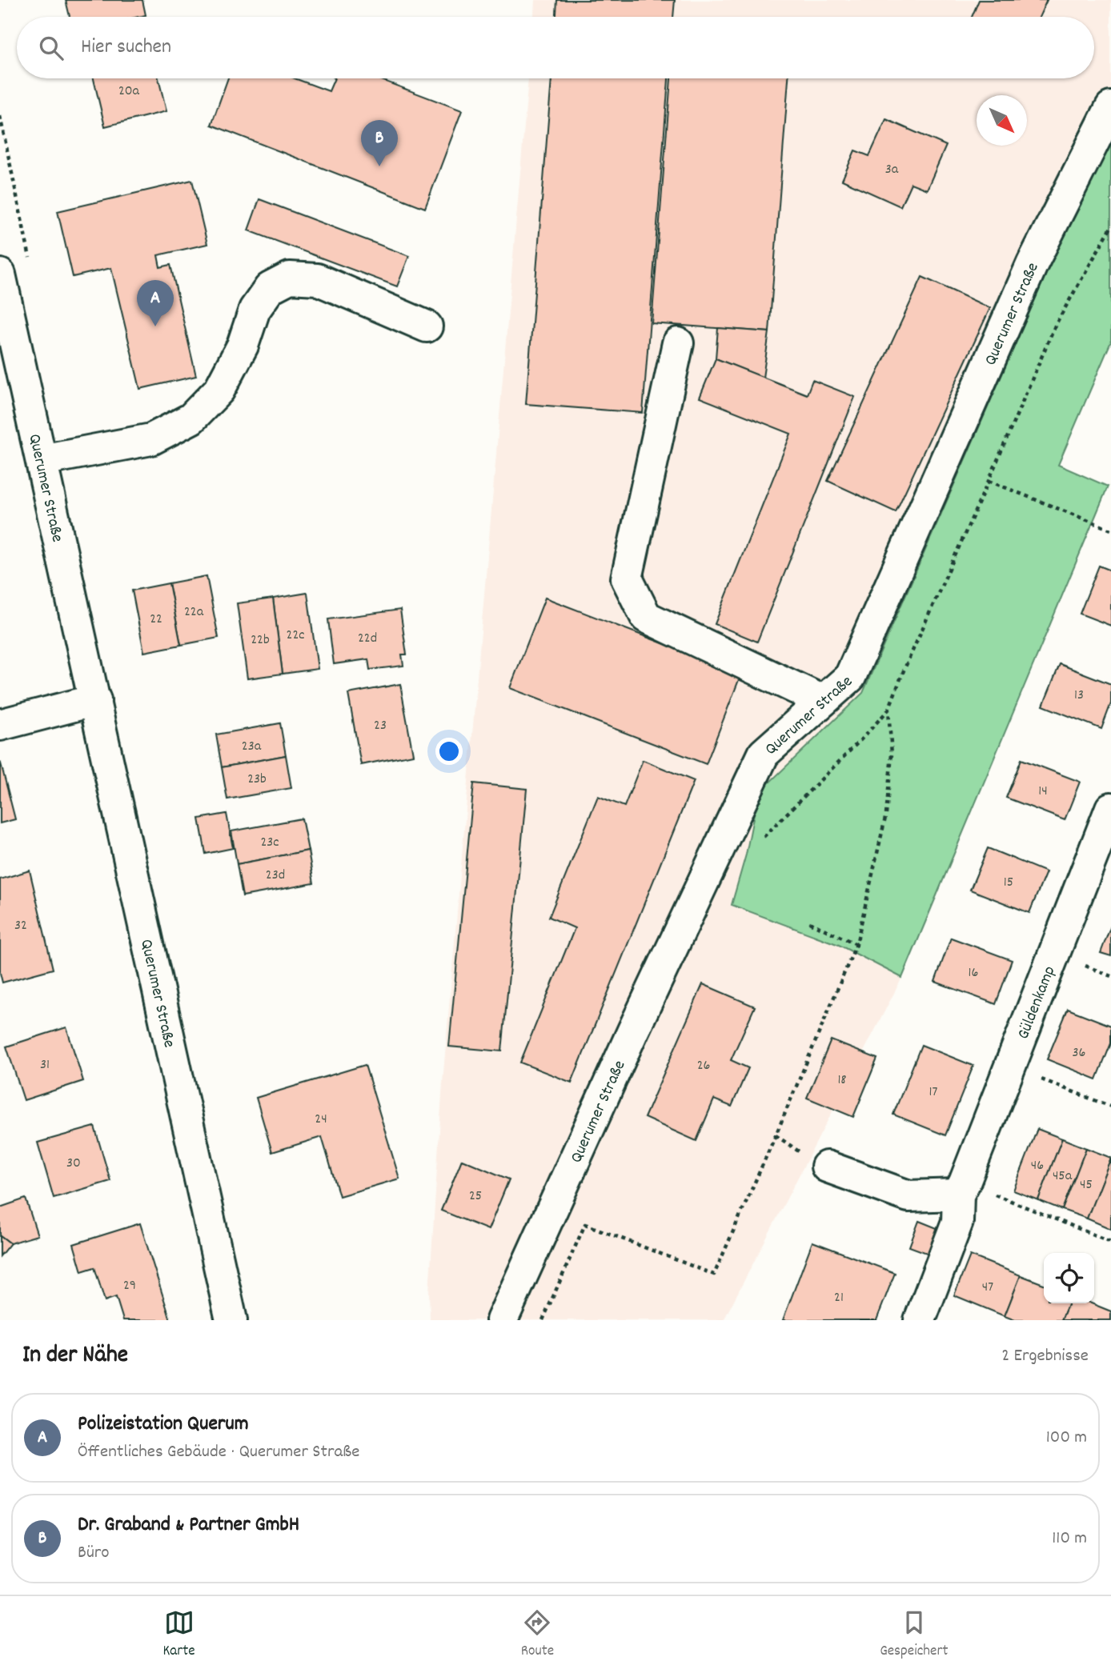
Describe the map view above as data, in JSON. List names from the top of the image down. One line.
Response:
{"streets":{"street":["Querumer Straße","Güldenkamp"]},"house_numbers":["20a","3a","22a","22","22c","22d","22b","13","23","23a","23b","14","23c","23d","15","32","16","36","31","26","18","17","24","30","46","45a","45","25","29","47","21"],"north":"bottom right","page":{"search":"Hier suchen","pins":["B","A"],"heading":["In der Nähe","2 Ergebnisse"],"list":[{"mark":"A","name":"Polizeistation Querum","note":"Öffentliches Gebäude · Querumer Straße","value":"100 m"},{"mark":"B","name":"Dr. Graband & Partner GmbH","note":"Büro","value":"110 m"}],"nav":["Karte","Route","Gespeichert"]}}
